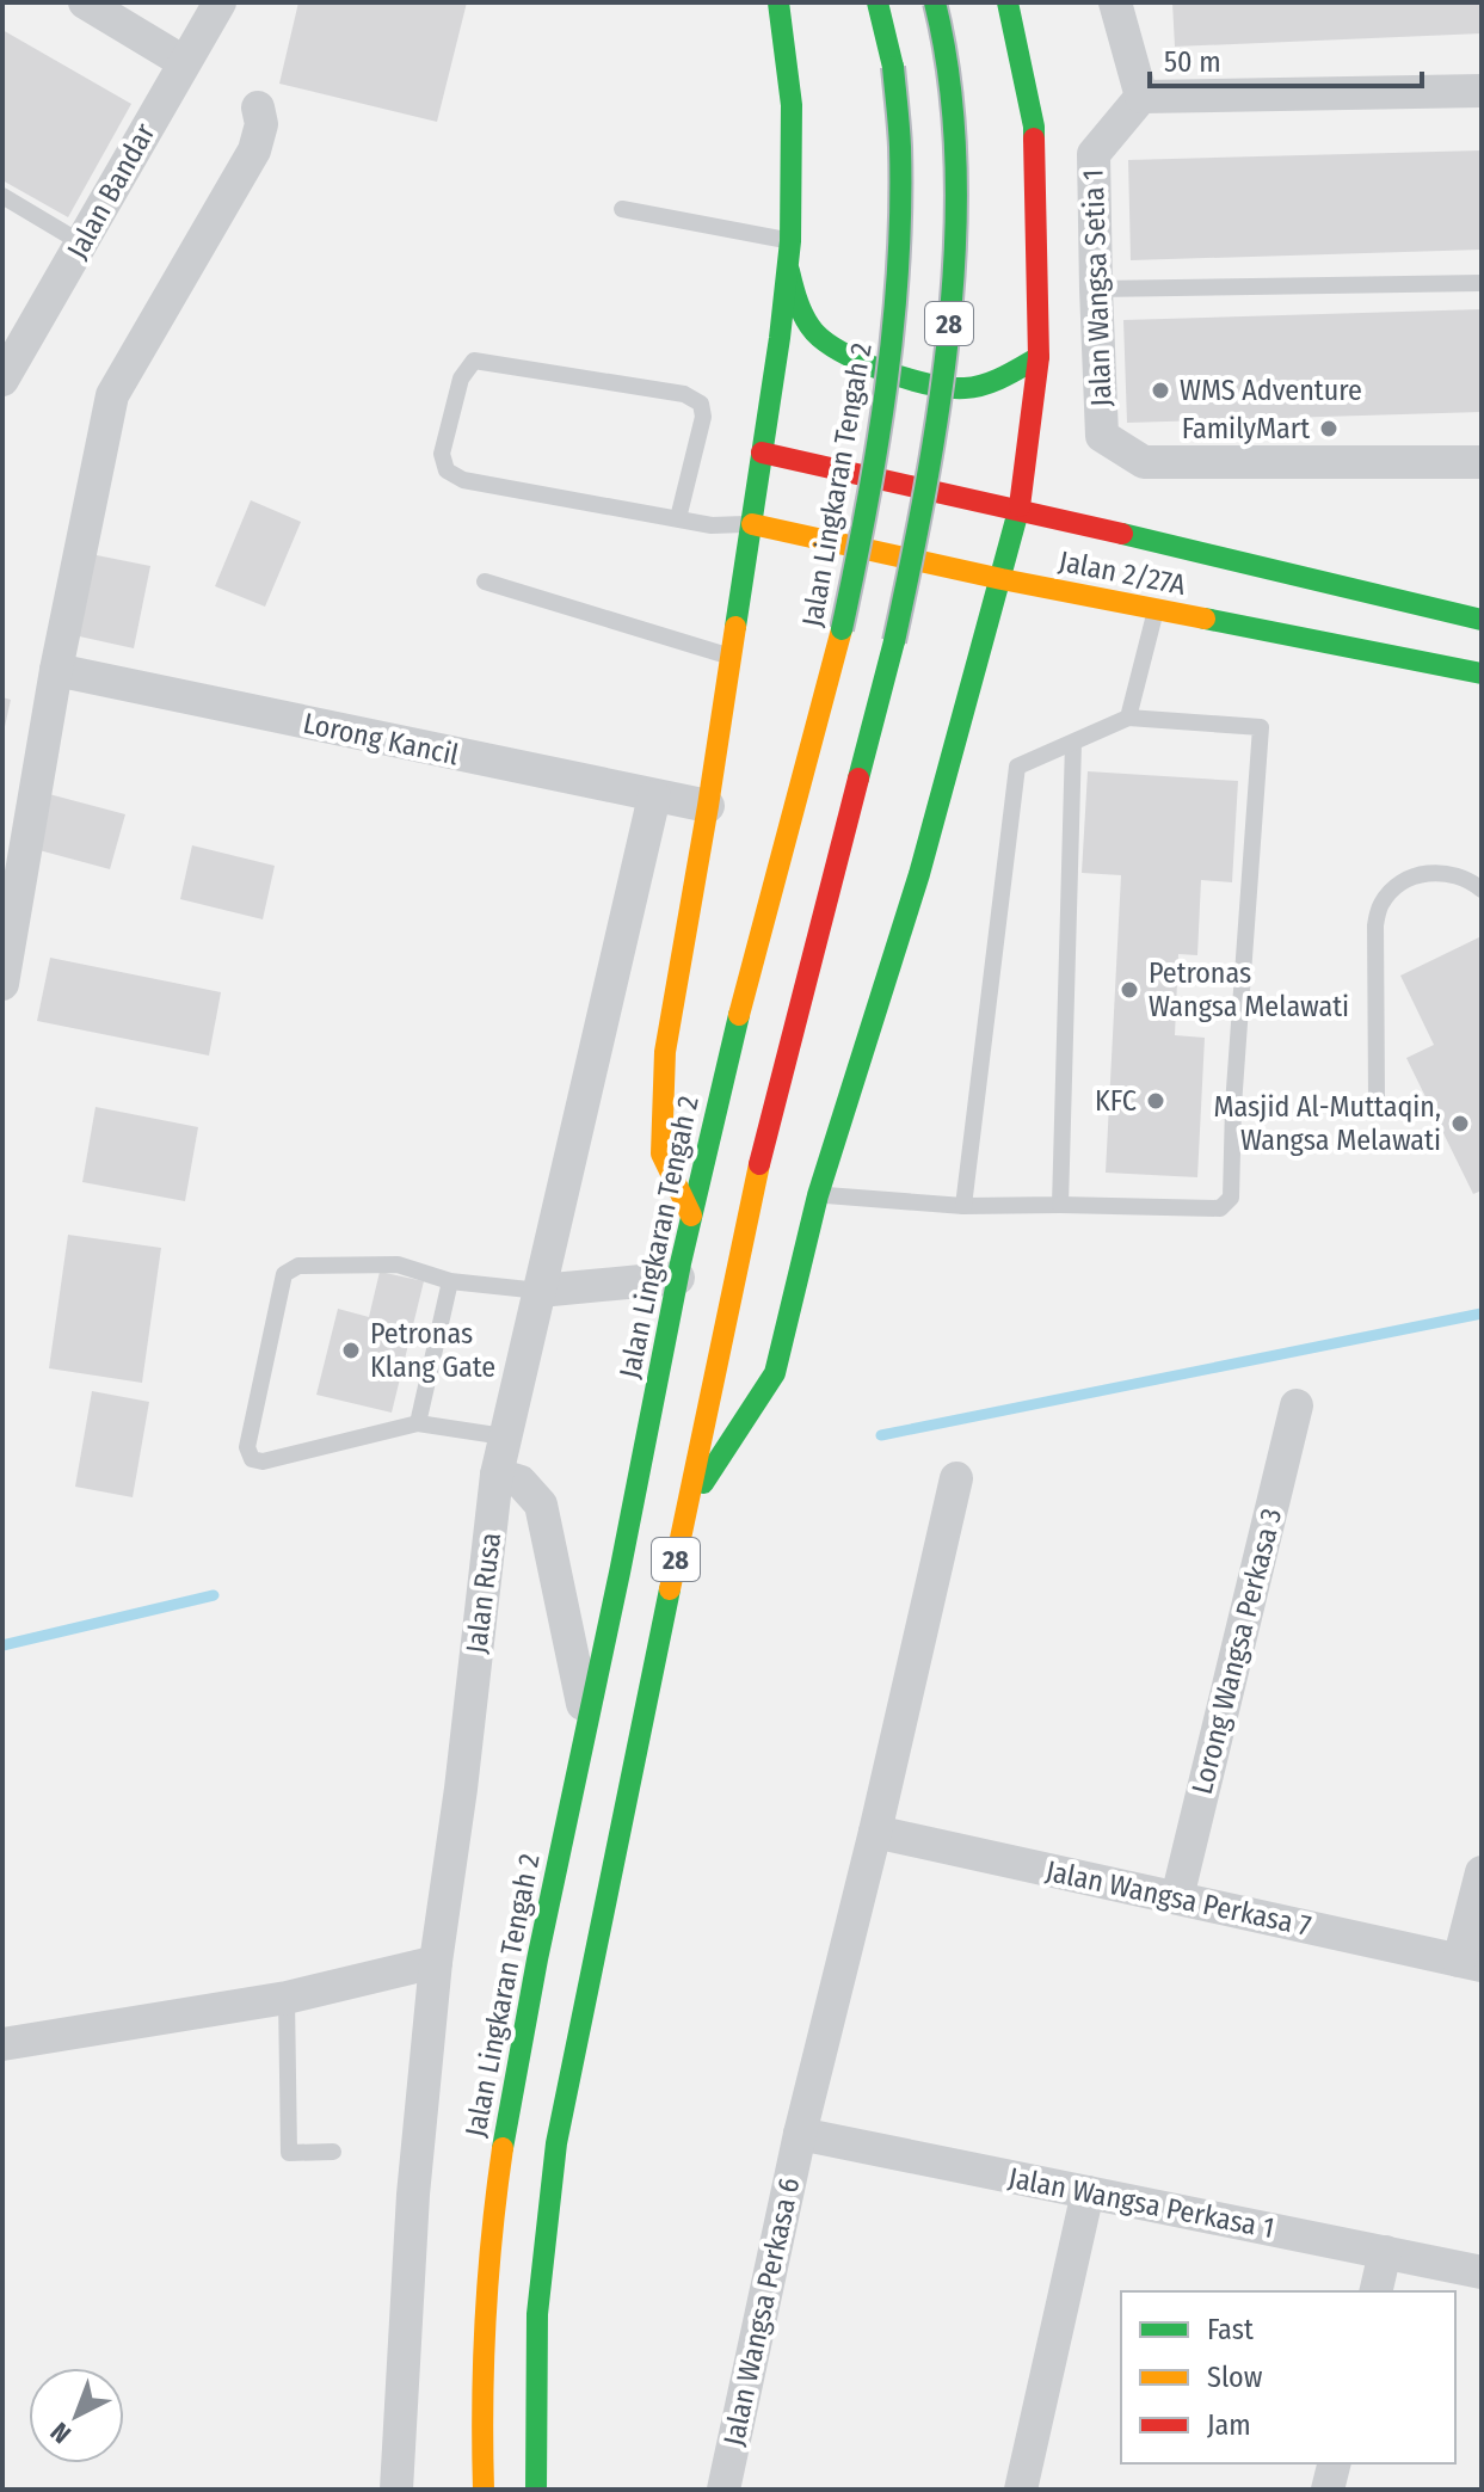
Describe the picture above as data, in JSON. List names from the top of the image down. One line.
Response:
{"streets":{"main road":["28","Jalan Lingkaran Tengah 2","Jalan 2/27A"],"street":["Jalan Bandar","Jalan Wangsa Setia 1","Lorong Kancil","Jalan Rusa","Lorong Wangsa Perkasa 3","Jalan Wangsa Perkasa 7","Jalan Wangsa Perkasa 1","Jalan Wangsa Perkasa 6"]},"crossings":[["Lorong Kancil","Jalan Rusa"],["Lorong Wangsa Perkasa 3","Jalan Wangsa Perkasa 7"],["Jalan Wangsa Perkasa 7","Jalan Wangsa Perkasa 6"],["Jalan Wangsa Perkasa 1","Jalan Wangsa Perkasa 6"]],"places":["WMS Adventure","FamilyMart","Petronas Wangsa Melawati","KFC","Masjid Al-Muttaqin, Wangsa Melawati","Petronas Klang Gate"],"legend":["Fast","Slow","Jam"],"scale_bar":"50 m","north":"bottom left"}
